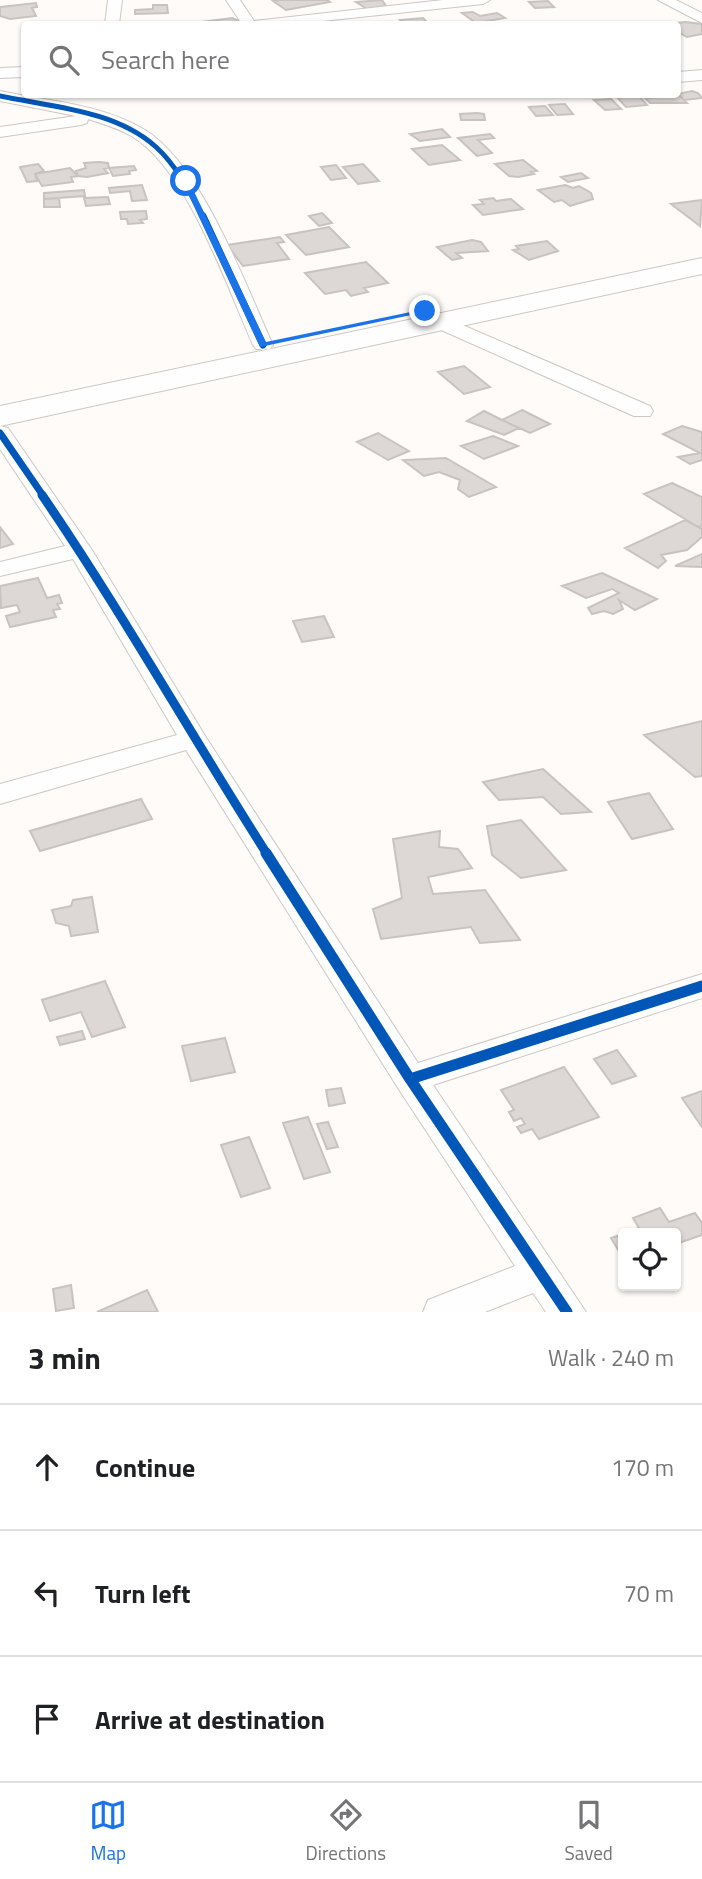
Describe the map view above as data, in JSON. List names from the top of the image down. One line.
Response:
{"page":{"search":"Search here","heading":["3 min","Walk · 240 m"],"list":[["Continue","170 m"],["Turn left","70 m"],"Arrive at destination"],"nav":["Map","Directions","Saved"]}}
